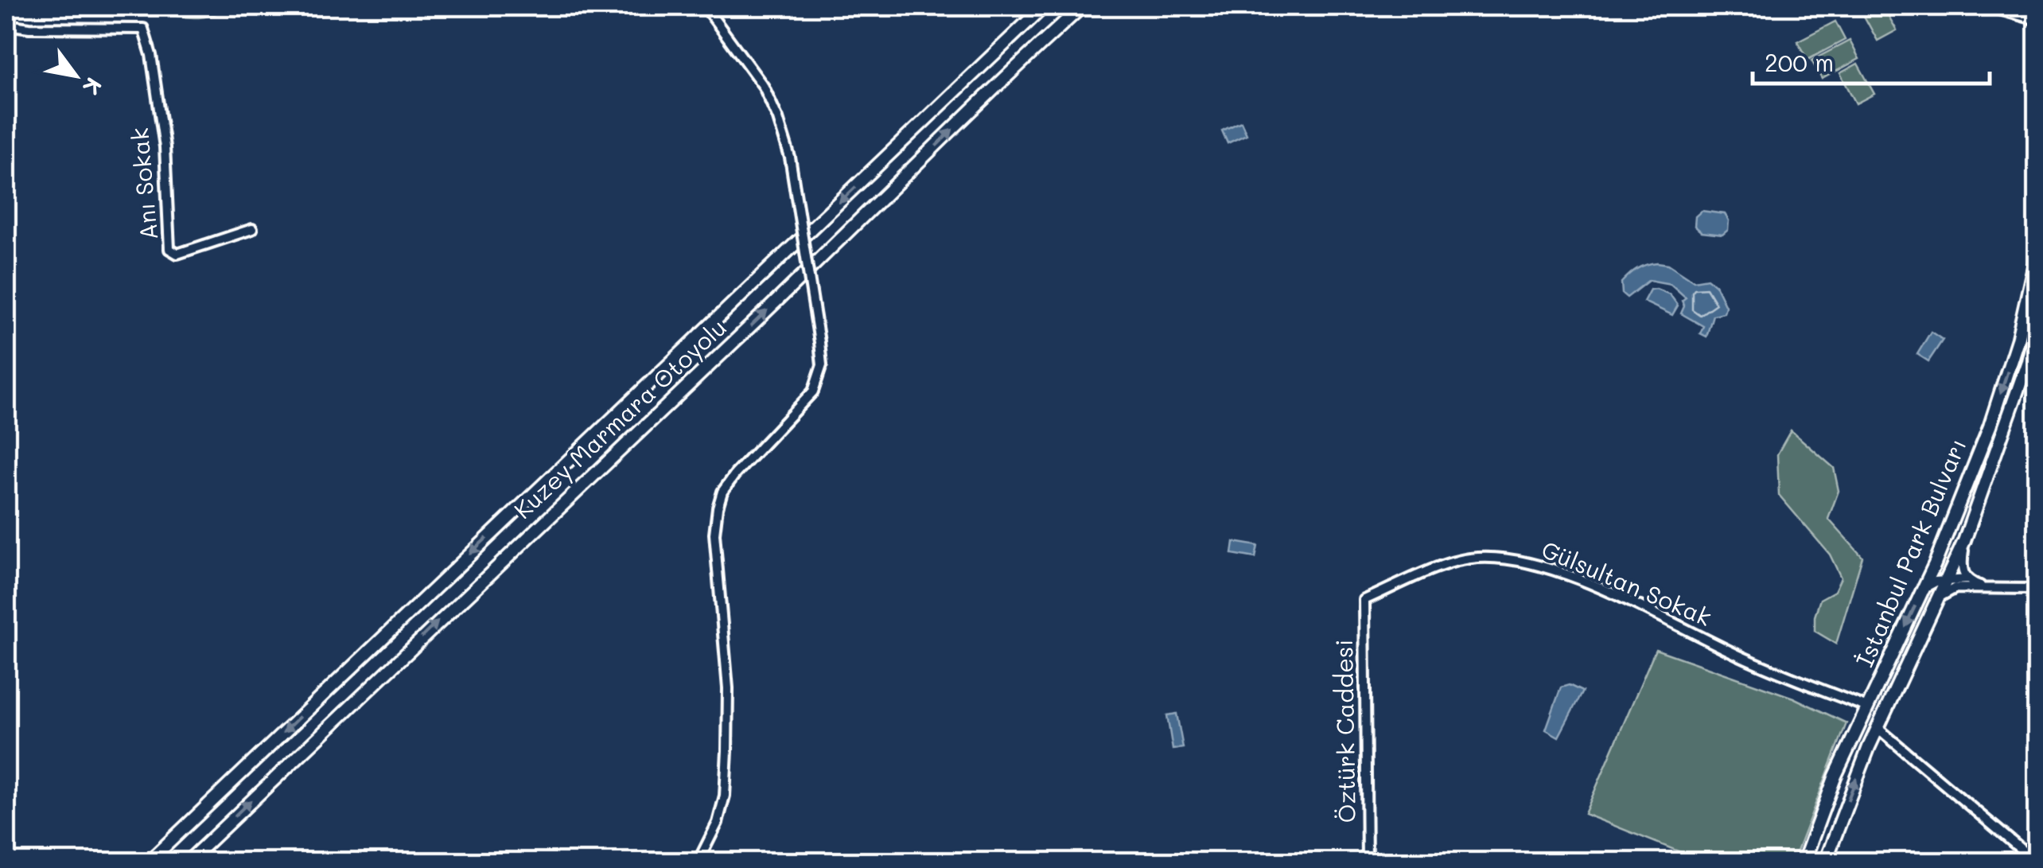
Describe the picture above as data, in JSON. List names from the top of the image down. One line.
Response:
{"streets":{"highway":["Kuzey Marmara Otoyolu","İstanbul Park Bulvarı"],"street":["Anı Sokak","Gülsultan Sokak","Öztürk Caddesi"]},"crossings":[["İstanbul Park Bulvarı","Gülsultan Sokak"],["Gülsultan Sokak","Öztürk Caddesi"]],"scale_bar":"200 m","north":"bottom right"}
